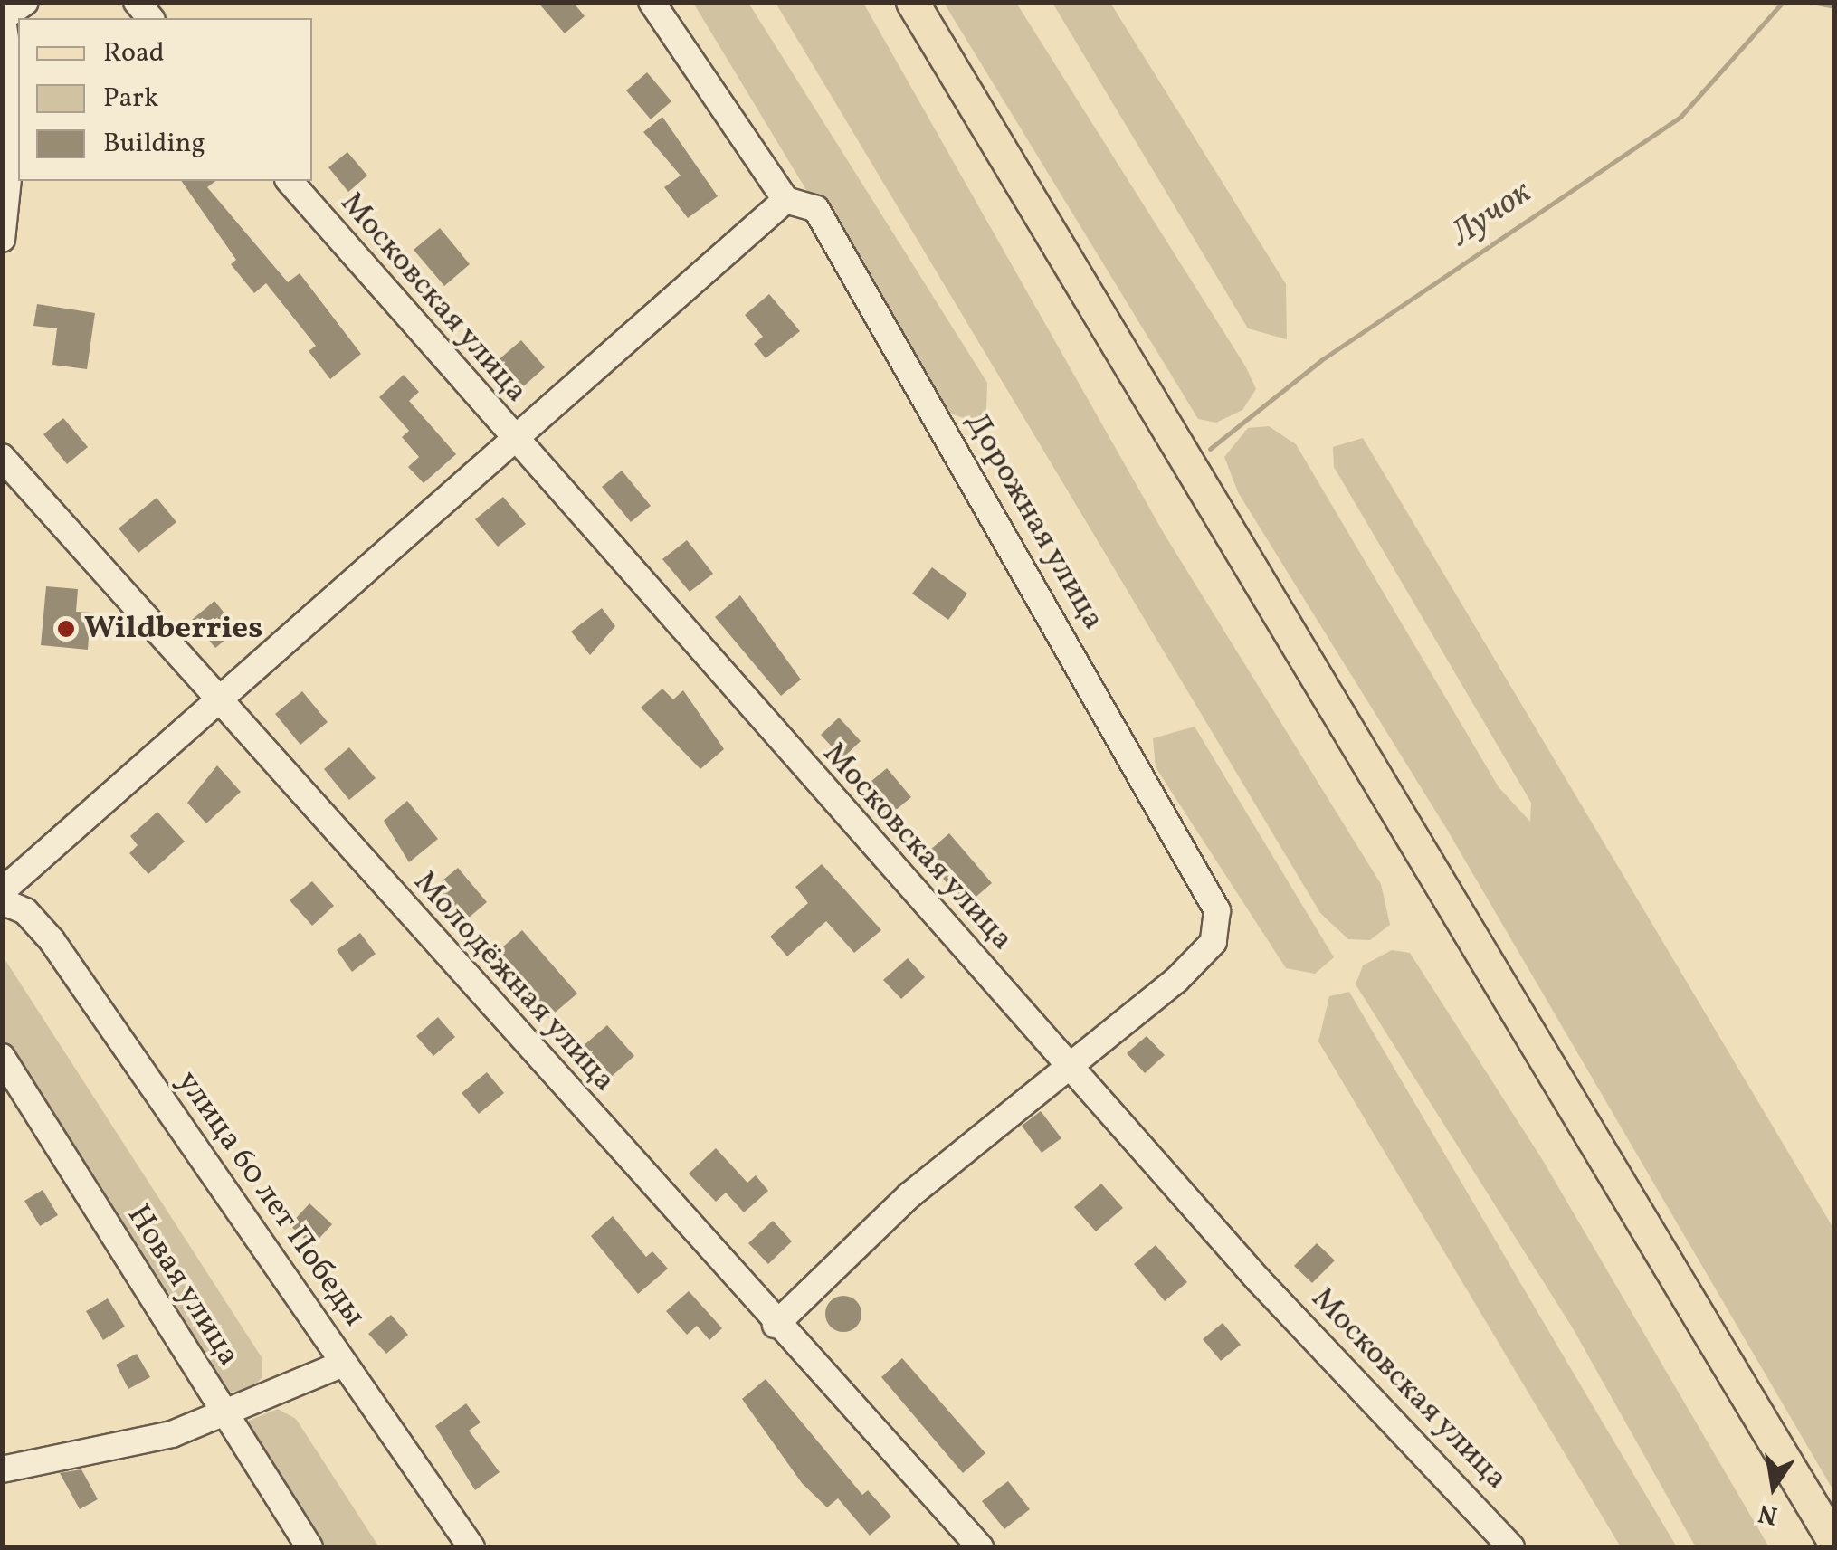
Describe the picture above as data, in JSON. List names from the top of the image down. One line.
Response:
{"streets":{"street":["Московская улица","Дорожная улица","Молодёжная улица","улица 60 лет Победы","Новая улица"]},"crossings":[["Московская улица","Дорожная улица"],["Дорожная улица","Молодёжная улица"]],"water":["Лучок"],"places":["Wildberries"],"legend":["Road","Park","Building"],"north":"bottom"}
